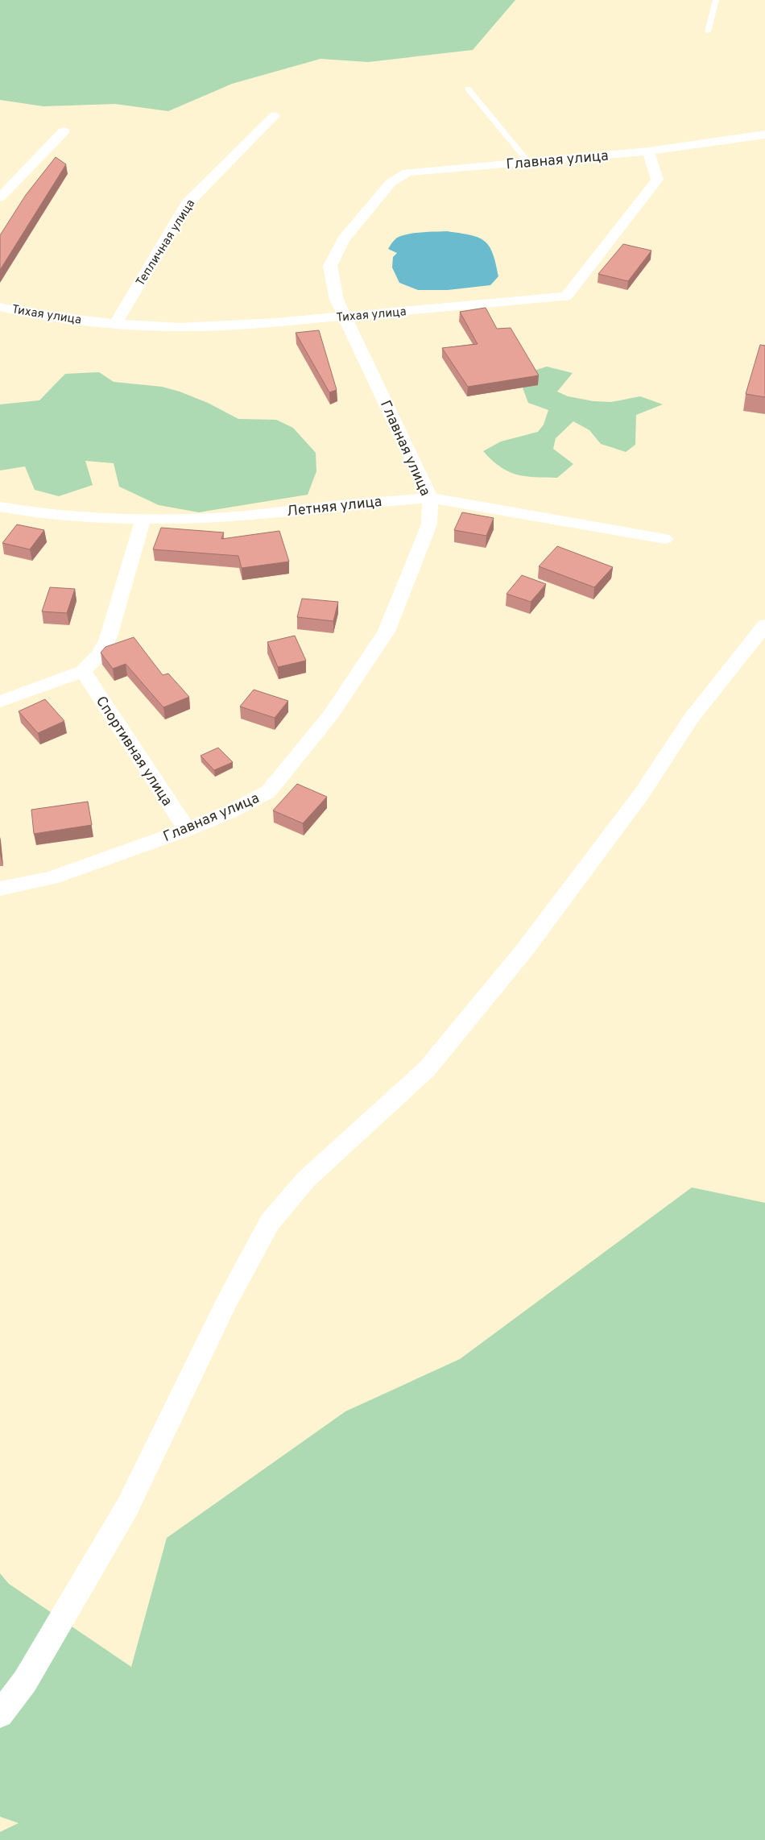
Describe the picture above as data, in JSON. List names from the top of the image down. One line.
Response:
{"streets":{"street":["Главная улица","Тепличная улица","Тихая улица","Летняя улица","Спортивная улица"]},"crossings":[["Главная улица","Тихая улица"],["Главная улица","Летняя улица"],["Главная улица","Спортивная улица"],["Тепличная улица","Тихая улица"]]}
